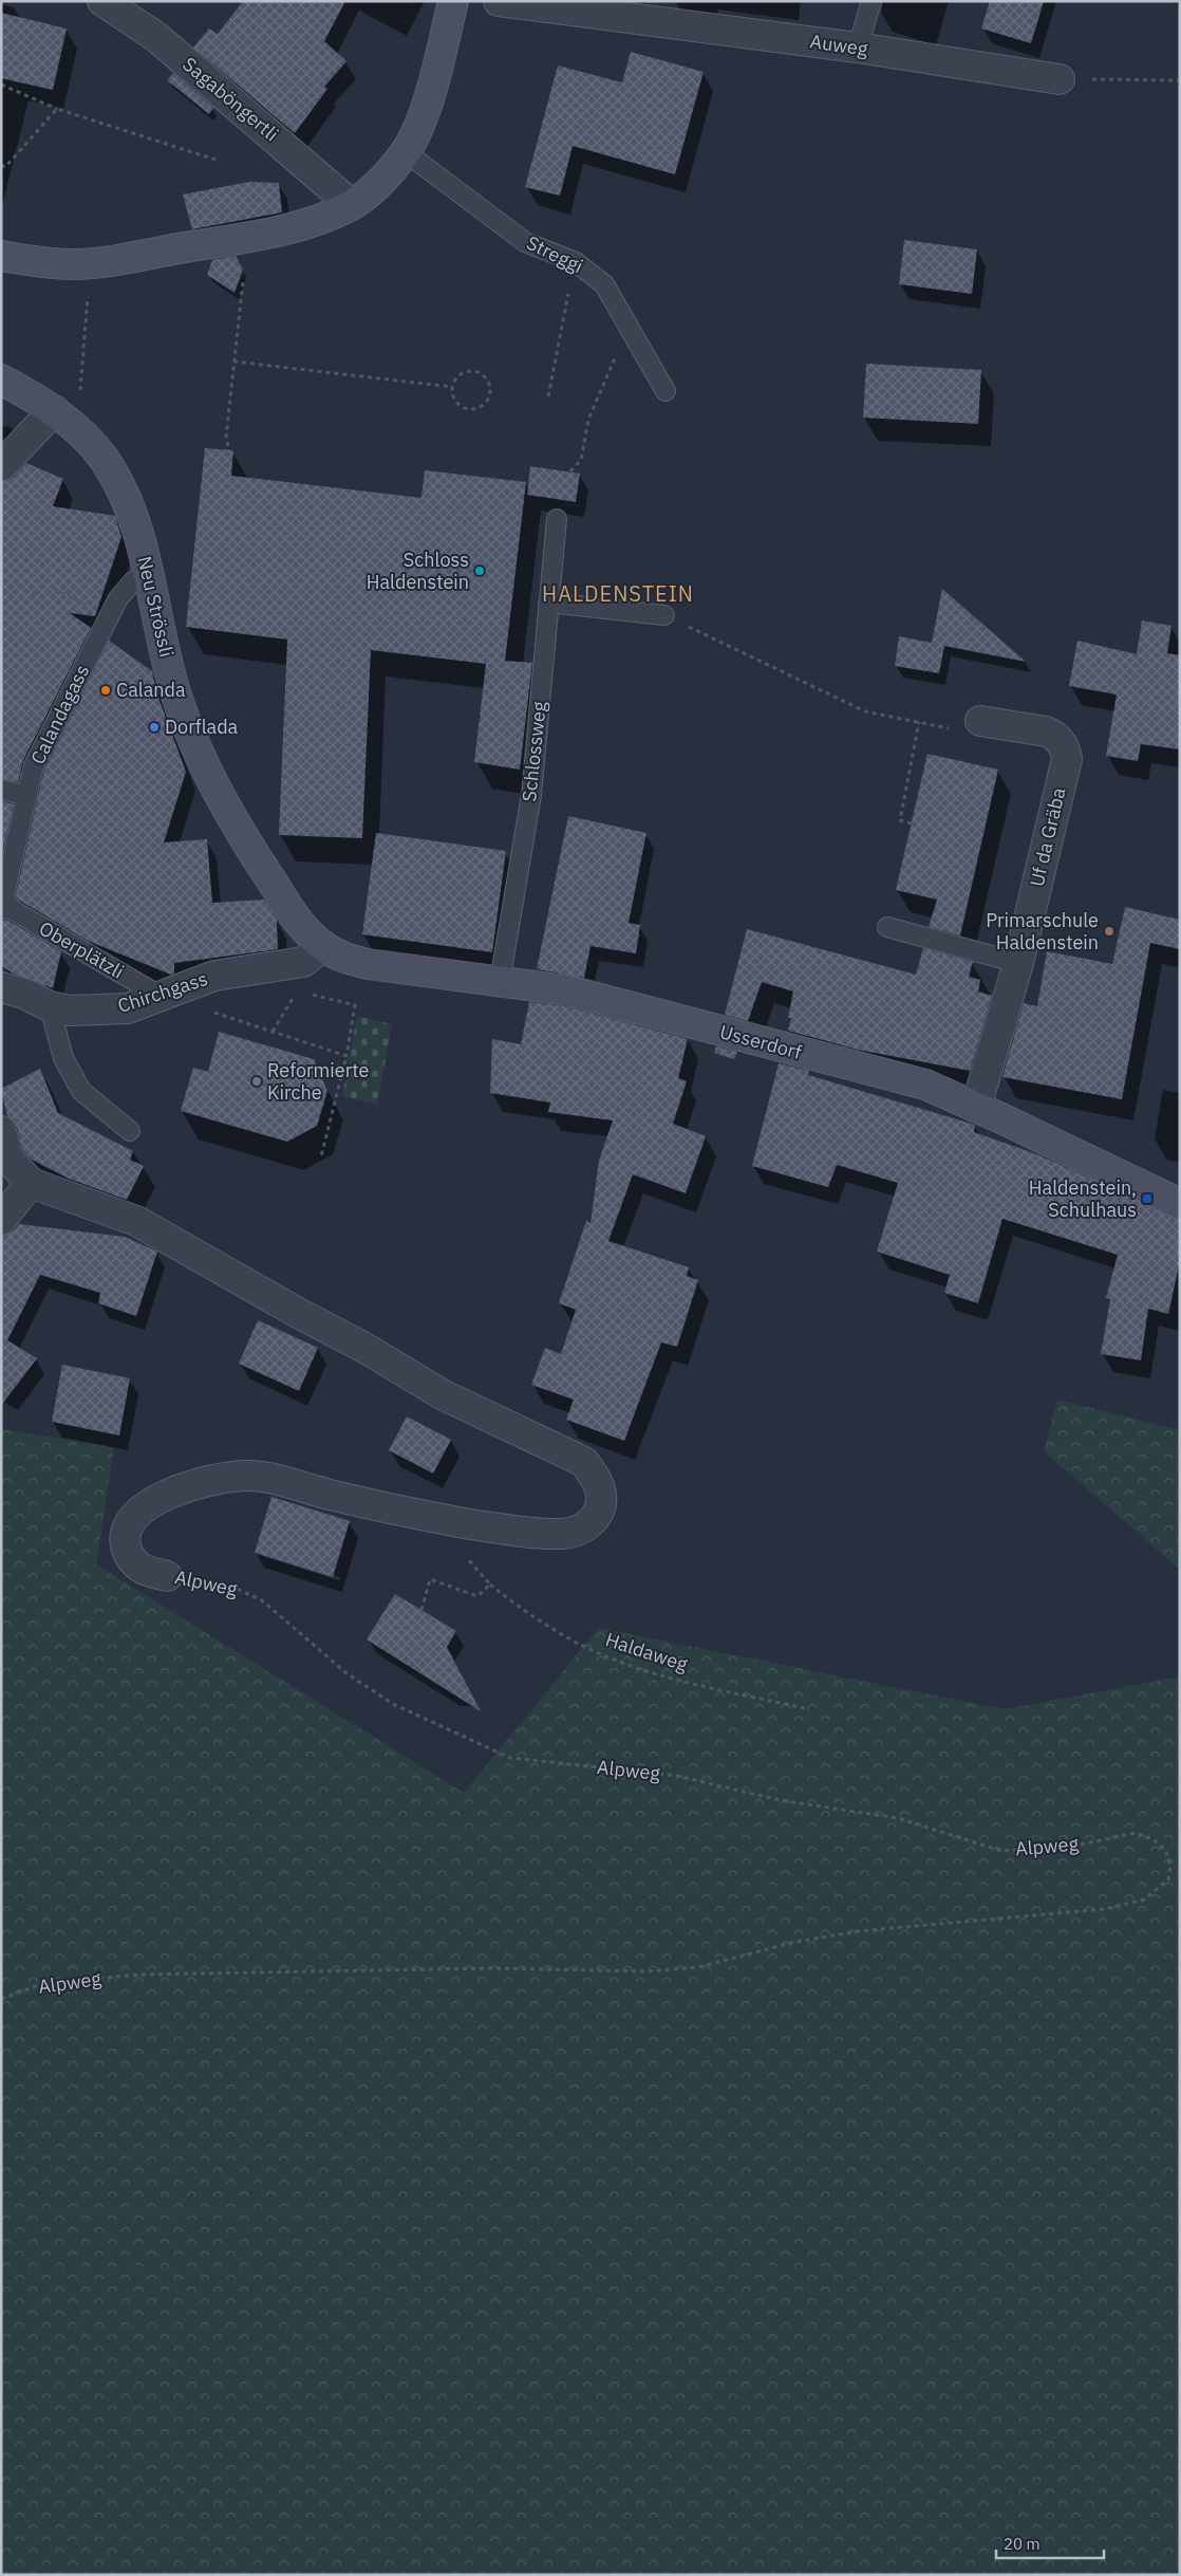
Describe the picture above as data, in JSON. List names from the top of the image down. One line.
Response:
{"streets":{"street":["Auweg","Sagaböngertli","Neu Strössli","Uf da Gräba","Chirchgass","Usserdorf","Alpweg"],"lane":["Streggi","Calandagass","Schlossweg","Oberplätzli"],"path":["Haldaweg"]},"crossings":[["Neu Strössli","Calandagass"],["Neu Strössli","Chirchgass"],["Neu Strössli","Usserdorf"],["Calandagass","Oberplätzli"],["Schlossweg","Usserdorf"],["Uf da Gräba","Usserdorf"],["Oberplätzli","Chirchgass"],["Chirchgass","Usserdorf"]],"districts":["HALDENSTEIN"],"places":{"other":["Schloss Haldenstein","Calanda","Dorflada","Primarschule Haldenstein","Reformierte Kirche"],"transit":["Haldenstein, Schulhaus"]},"scale_bar":"20 m"}
